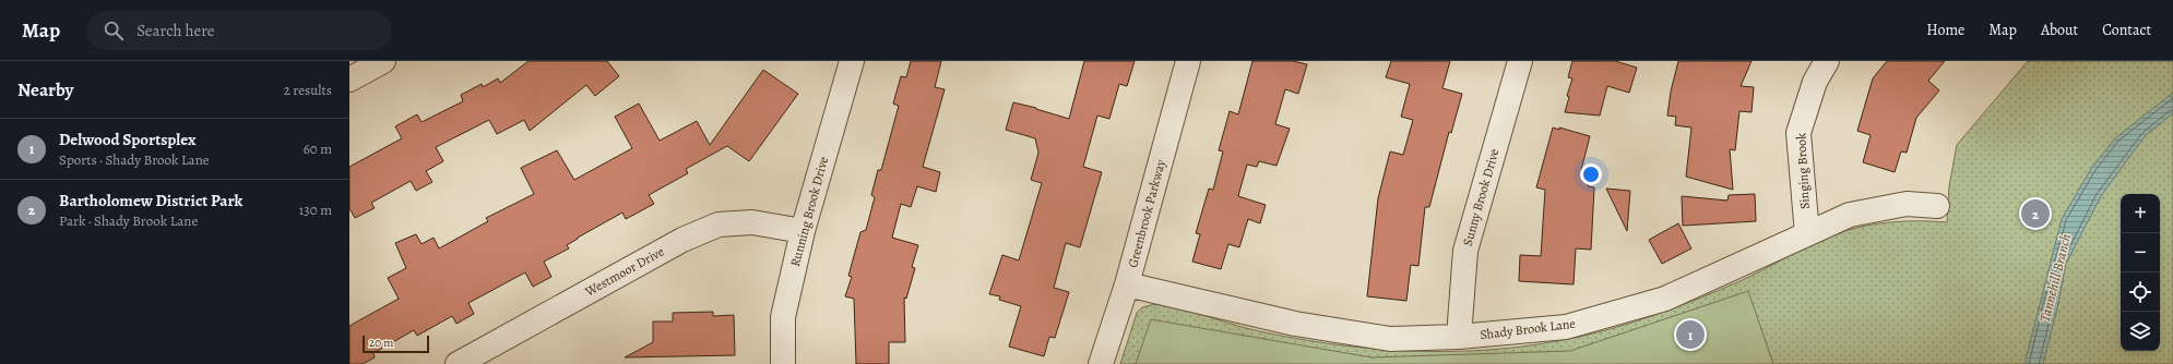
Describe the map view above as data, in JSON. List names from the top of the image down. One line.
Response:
{"streets":{"street":["Singing Brook","Sunny Brook Drive","Running Brook Drive","Greenbrook Parkway","Westmoor Drive","Shady Brook Lane"]},"crossings":[["Singing Brook","Shady Brook Lane"],["Sunny Brook Drive","Shady Brook Lane"],["Running Brook Drive","Westmoor Drive"],["Greenbrook Parkway","Shady Brook Lane"]],"water":["Tannehill Branch"],"scale_bar":"20 m","page":{"header":"Map","search":"Search here","nav":["Home","Map","About","Contact"],"heading":["Nearby","2 results"],"list":[{"mark":"1","name":"Delwood Sportsplex","note":"Sports · Shady Brook Lane","value":"60 m"},{"mark":"2","name":"Bartholomew District Park","note":"Park · Shady Brook Lane","value":"130 m"}],"map_buttons":["+","−"],"pins":["2","1"],"scale":"20 m"}}
